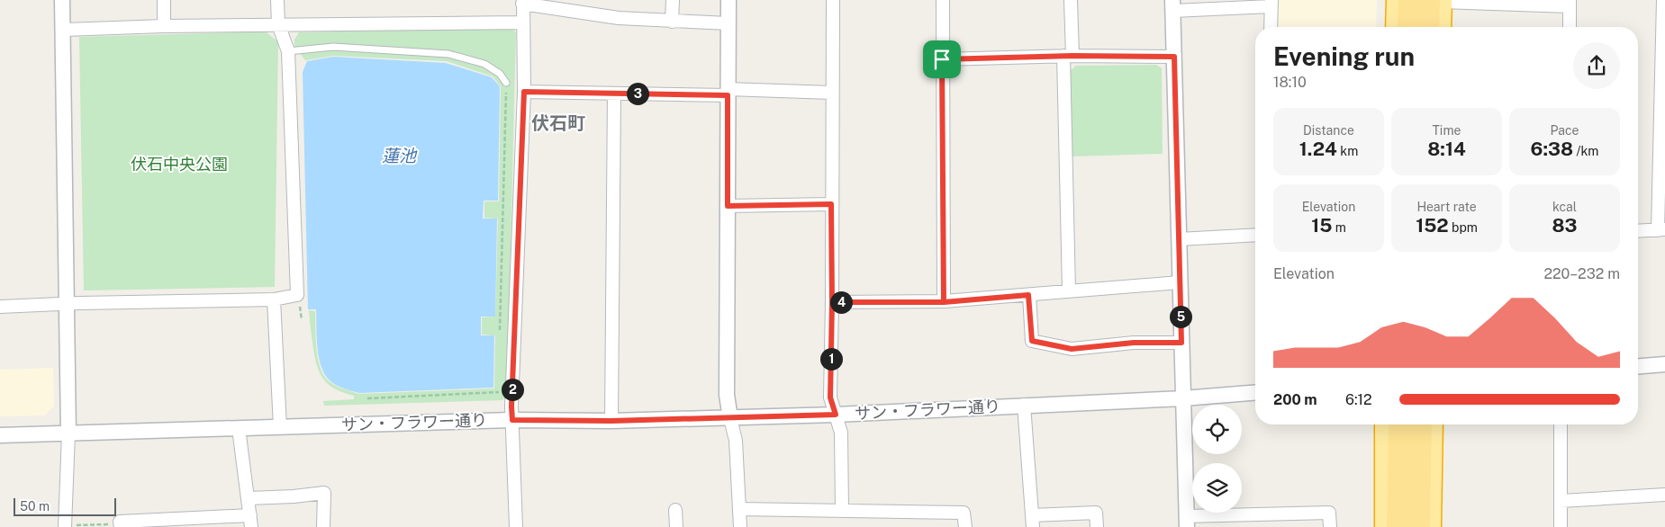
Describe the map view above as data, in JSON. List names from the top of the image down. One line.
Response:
{"streets":{"street":["サン・フラワー通り"]},"districts":["伏石町"],"water":["蓮池"],"parks":["伏石中央公園"],"scale_bar":"50 m","page":{"heading":["Evening run","18:10"],"pins":["3","4","5","1","2"],"stats":[["Distance","1.24 km"],["Time","8:14"],["Pace","6:38 /km"],["Elevation","15 m"],["Heart rate","152 bpm"],["kcal","83"]],"chart":["Elevation","220–232 m"],"list":[{"name":"200 m","note":"6:12"}],"scale":"50 m"}}
